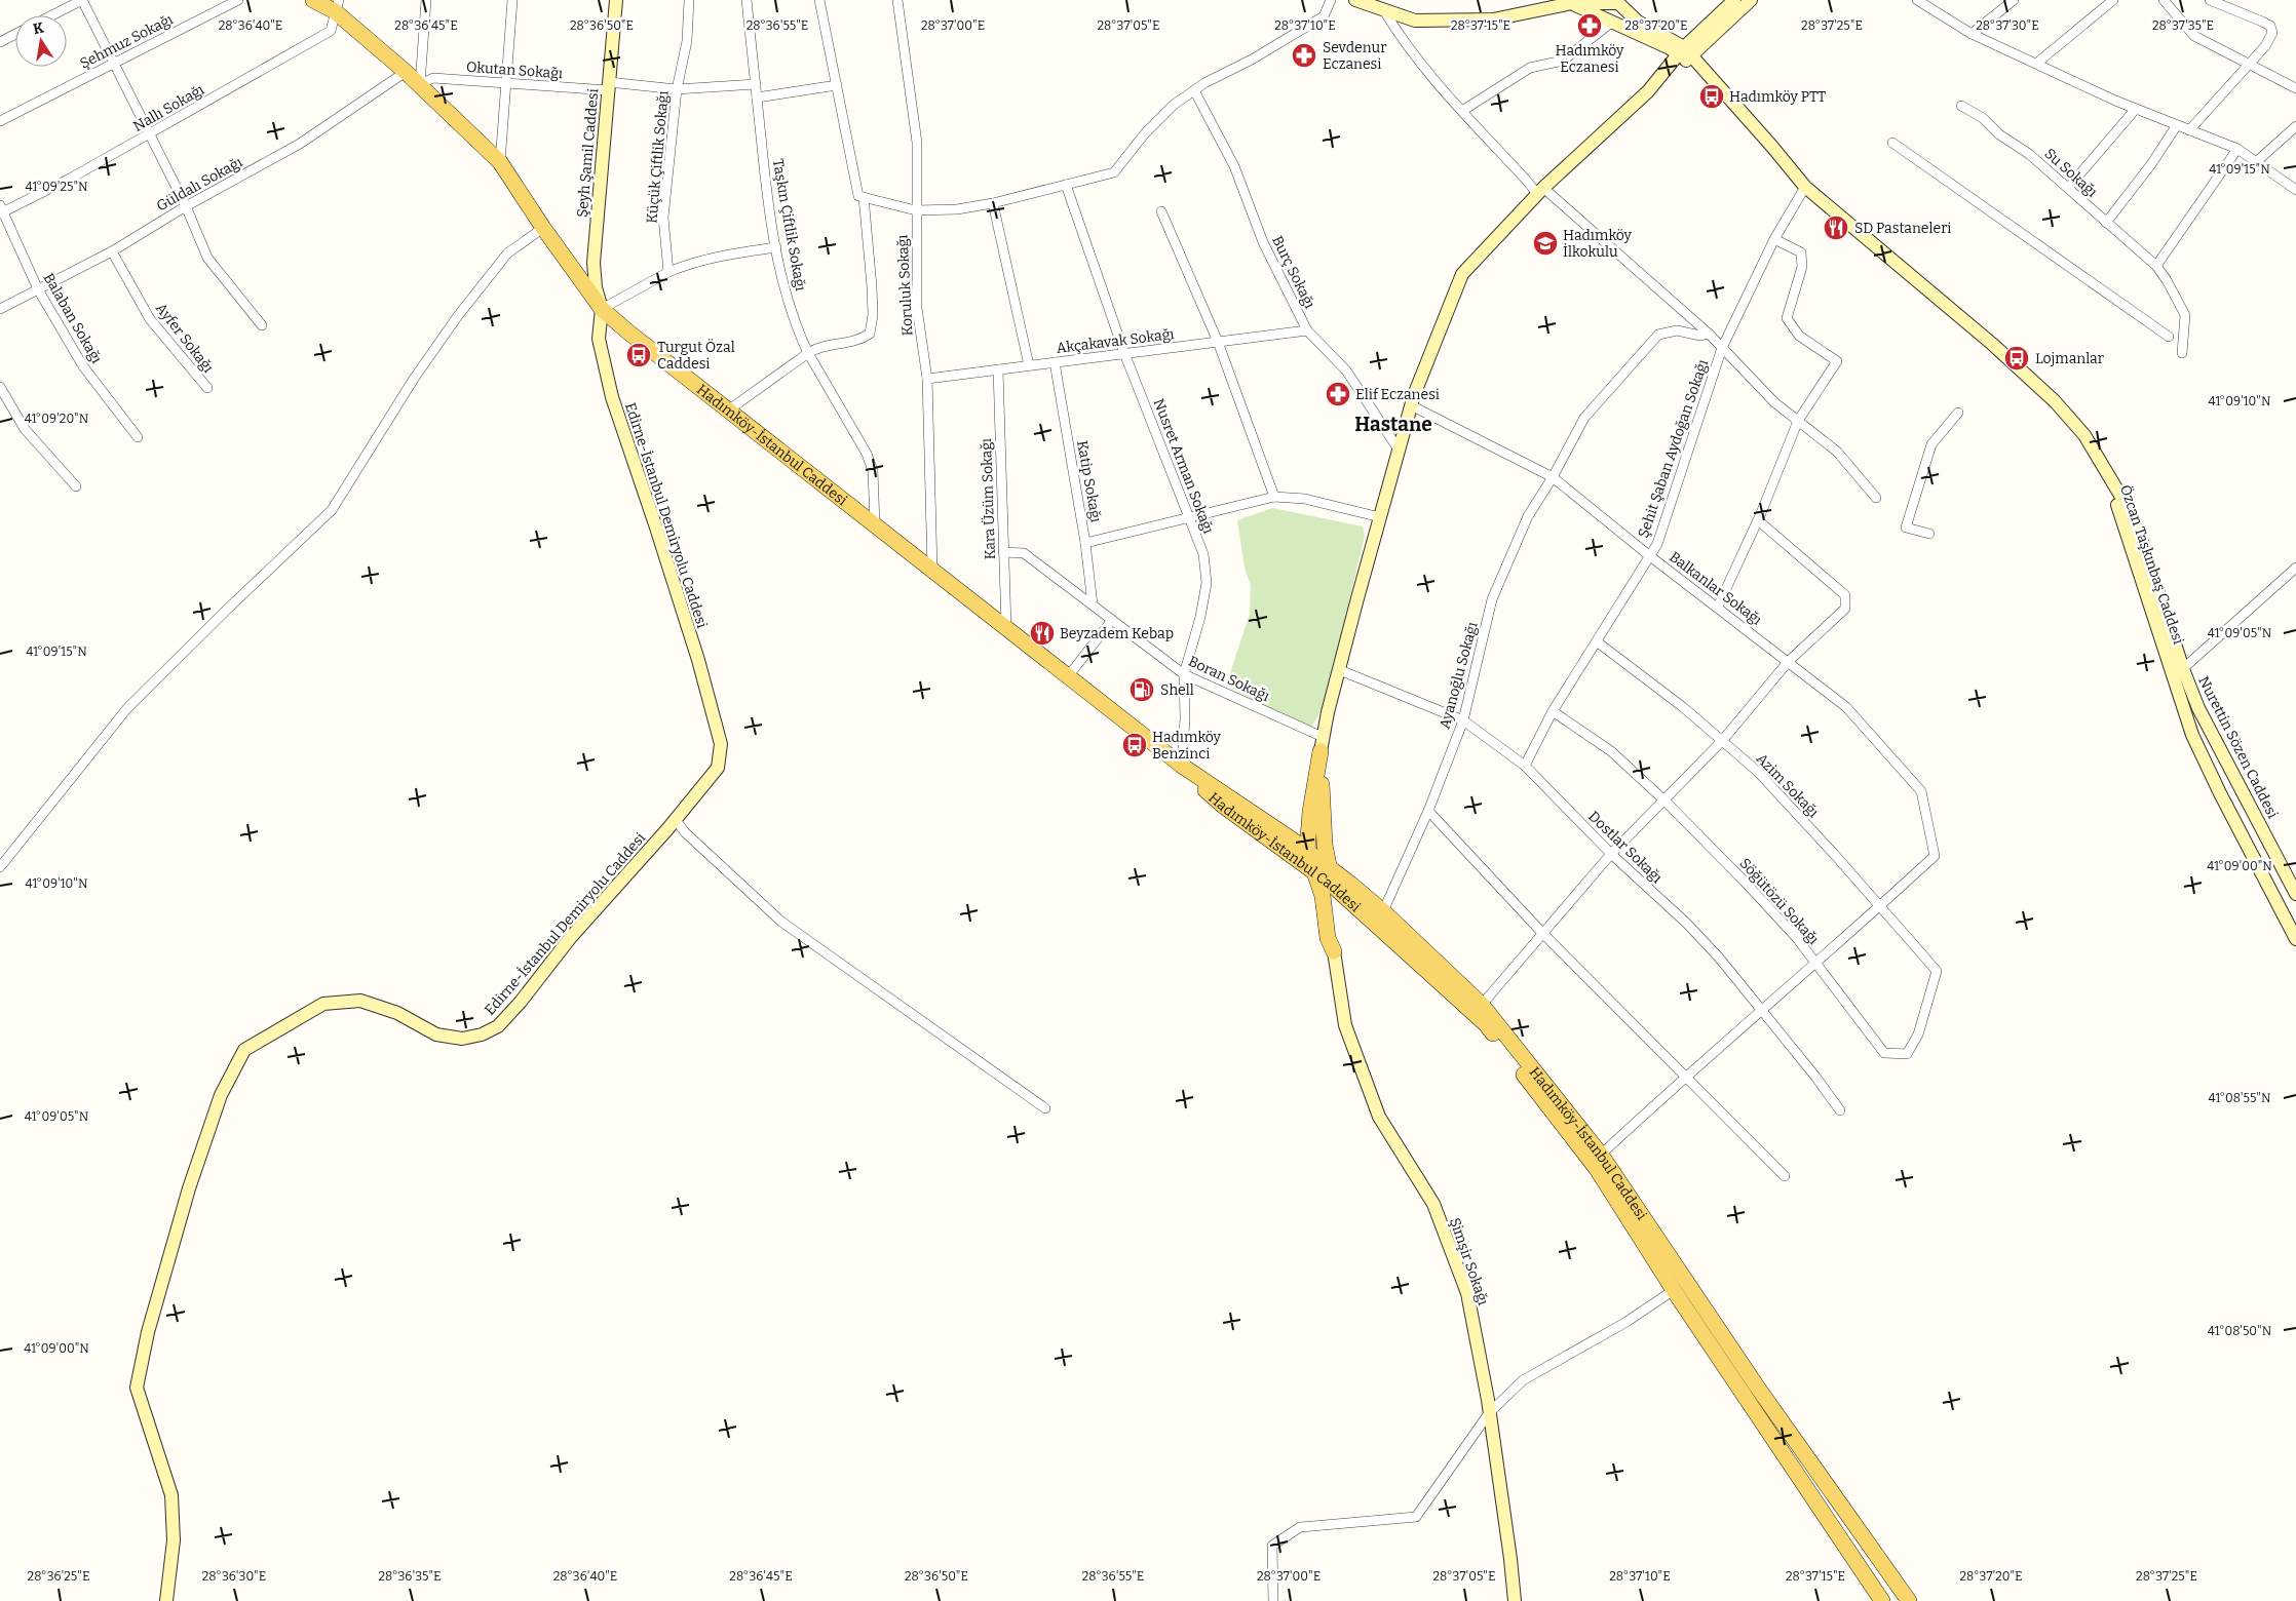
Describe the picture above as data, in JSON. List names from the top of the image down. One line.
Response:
{"streets":{"main road":["Hadımköy-İstanbul Caddesi"],"street":["Şehmuz Sokağı","Okutan Sokağı","Nallı Sokağı","Şeyh Şamil Caddesi","Küçük Çiftlik Sokağı","Su Sokağı","Güldalı Sokağı","Taşkın Çiftlik Sokağı","Burç Sokağı","Koruluk Sokağı","Balaban Sokağı","Ayfer Sokağı","Akçakavak Sokağı","Şehit Şaban Aydoğan Sokağı","Nusret Arman Sokağı","Katip Sokağı","Kara Üzüm Sokağı","Edirne-İstanbul Demiryolu Caddesi","Özcan Taşkınbaş Caddesi","Balkanlar Sokağı","Ayanoğlu Sokağı","Boran Sokağı","Nurettin Sözen Caddesi","Azim Sokağı","Dostlar Sokağı","Söğütözü Sokağı","Şimşir Sokağı"]},"crossings":[["Okutan Sokağı","Şeyh Şamil Caddesi"],["Okutan Sokağı","Küçük Çiftlik Sokağı"],["Okutan Sokağı","Taşkın Çiftlik Sokağı"],["Okutan Sokağı","Hadımköy-İstanbul Caddesi"],["Nallı Sokağı","Balaban Sokağı"],["Nallı Sokağı","Hadımköy-İstanbul Caddesi"],["Şeyh Şamil Caddesi","Hadımköy-İstanbul Caddesi"],["Şeyh Şamil Caddesi","Edirne-İstanbul Demiryolu Caddesi"],["Güldalı Sokağı","Balaban Sokağı"],["Güldalı Sokağı","Ayfer Sokağı"],["Güldalı Sokağı","Hadımköy-İstanbul Caddesi"],["Taşkın Çiftlik Sokağı","Hadımköy-İstanbul Caddesi"],["Burç Sokağı","Akçakavak Sokağı"],["Koruluk Sokağı","Akçakavak Sokağı"],["Koruluk Sokağı","Hadımköy-İstanbul Caddesi"],["Akçakavak Sokağı","Nusret Arman Sokağı"],["Akçakavak Sokağı","Katip Sokağı"],["Akçakavak Sokağı","Kara Üzüm Sokağı"],["Hadımköy-İstanbul Caddesi","Nusret Arman Sokağı"],["Hadımköy-İstanbul Caddesi","Kara Üzüm Sokağı"],["Hadımköy-İstanbul Caddesi","Edirne-İstanbul Demiryolu Caddesi"],["Hadımköy-İstanbul Caddesi","Ayanoğlu Sokağı"],["Şehit Şaban Aydoğan Sokağı","Özcan Taşkınbaş Caddesi"],["Şehit Şaban Aydoğan Sokağı","Balkanlar Sokağı"],["Şehit Şaban Aydoğan Sokağı","Azim Sokağı"],["Şehit Şaban Aydoğan Sokağı","Dostlar Sokağı"],["Şehit Şaban Aydoğan Sokağı","Söğütözü Sokağı"],["Nusret Arman Sokağı","Boran Sokağı"],["Katip Sokağı","Boran Sokağı"],["Kara Üzüm Sokağı","Boran Sokağı"],["Özcan Taşkınbaş Caddesi","Nurettin Sözen Caddesi"],["Balkanlar Sokağı","Ayanoğlu Sokağı"],["Balkanlar Sokağı","Azim Sokağı"],["Ayanoğlu Sokağı","Dostlar Sokağı"],["Azim Sokağı","Söğütözü Sokağı"]],"districts":["Hastane"],"places":{"pharmacy":["Hadımköy Eczanesi","Sevdenur Eczanesi","Elif Eczanesi"],"bus stop":["Hadımköy PTT","Turgut Özal Caddesi","Lojmanlar","Hadımköy Benzinci"],"restaurant":["SD Pastaneleri","Beyzadem Kebap"],"school or university":["Hadımköy İlkokulu"],"fuel station":["Shell"]},"north":"top","coordinates":["28°36'40\"E","28°36'45\"E","28°36'50\"E","28°36'55\"E","28°37'00\"E","28°37'05\"E","28°37'10\"E","28°37'15\"E","28°37'20\"E","28°37'25\"E","28°37'30\"E","28°37'35\"E","41°09'15\"N","41°09'25\"N","41°09'10\"N","41°09'20\"N","41°09'05\"N","41°09'00\"N","41°08'55\"N","41°08'50\"N","28°36'25\"E","28°36'30\"E","28°36'35\"E"]}
